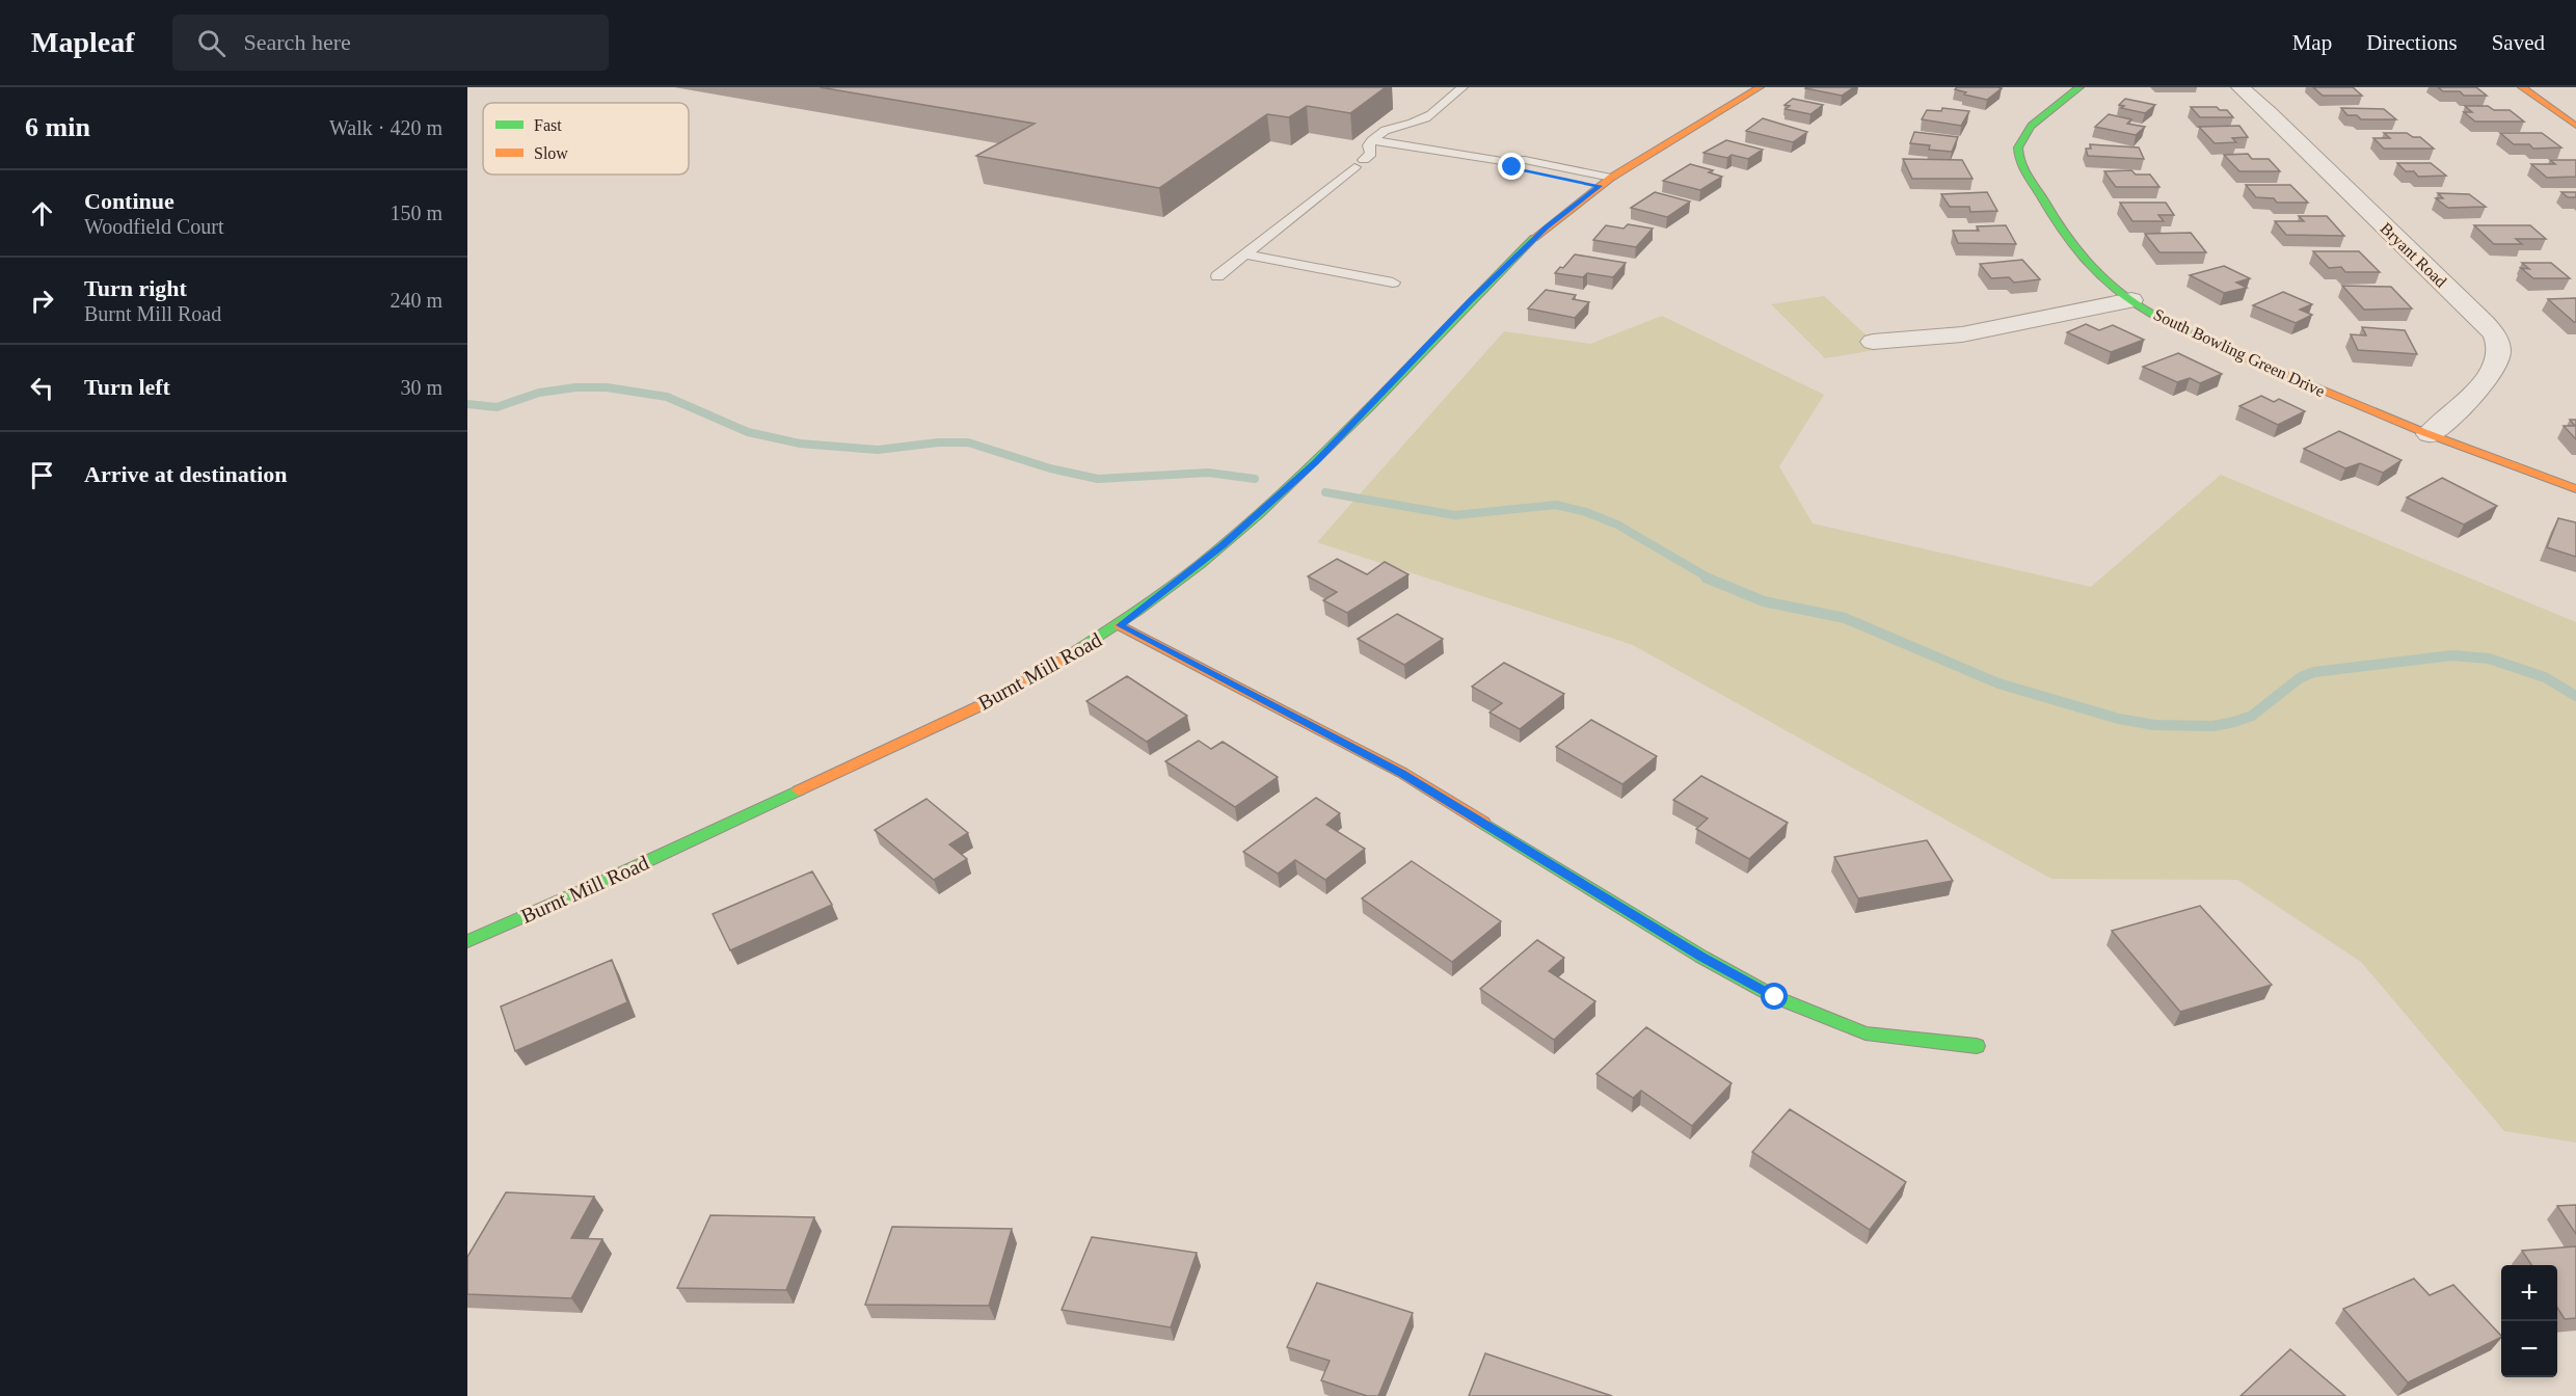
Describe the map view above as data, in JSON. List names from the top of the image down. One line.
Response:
{"streets":{"street":["Bryant Road","South Bowling Green Drive","Burnt Mill Road"]},"crossings":[["Bryant Road","South Bowling Green Drive"]],"legend":["Fast","Slow"],"page":{"header":"Mapleaf","search":"Search here","nav":["Map","Directions","Saved"],"heading":["6 min","Walk · 420 m"],"list":[["Continue","Woodfield Court","150 m"],["Turn right","Burnt Mill Road","240 m"],["Turn left","30 m"],"Arrive at destination"],"map_buttons":["+","−"]}}
